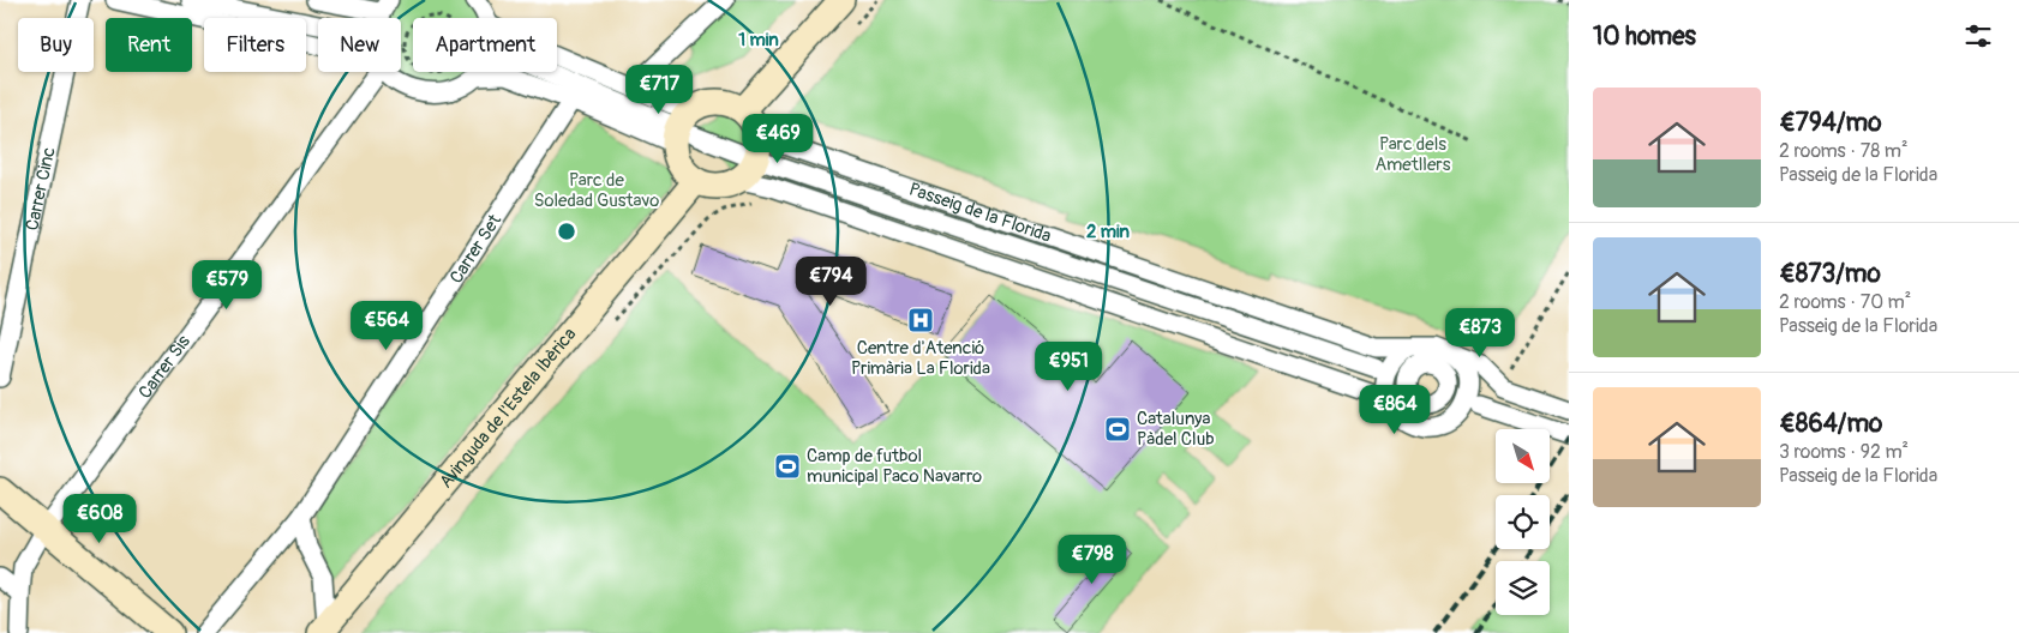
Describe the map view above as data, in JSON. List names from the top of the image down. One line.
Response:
{"streets":{"main road":["Avinguda de l'Estela Ibèrica"],"street":["Carrer Cinc","Passeig de la Florida","Carrer Set","Carrer Sis"]},"crossings":[["Passeig de la Florida","Avinguda de l'Estela Ibèrica"]],"parks":["Parc dels Ametllers","Parc de Soledad Gustavo"],"places":{"hospital":["Centre d'Atenció Primària La Florida"],"sports":["Catalunya Pàdel Club","Camp de futbol municipal Paco Navarro"]},"north":"bottom right","page":{"heading":"10 homes","chip":["Buy","Rent","Filters","New","Apartment"],"price":["€717","€469","€794","€579","€564","€873","€951","€864","€608","€798"],"list":[{"name":"€794/mo","note":"2 rooms · 78 m² · Passeig de la Florida"},{"name":"€873/mo","note":"2 rooms · 70 m² · Passeig de la Florida"},{"name":"€864/mo","note":"3 rooms · 92 m² · Passeig de la Florida"}]},"rings":["1 min","2 min"]}
